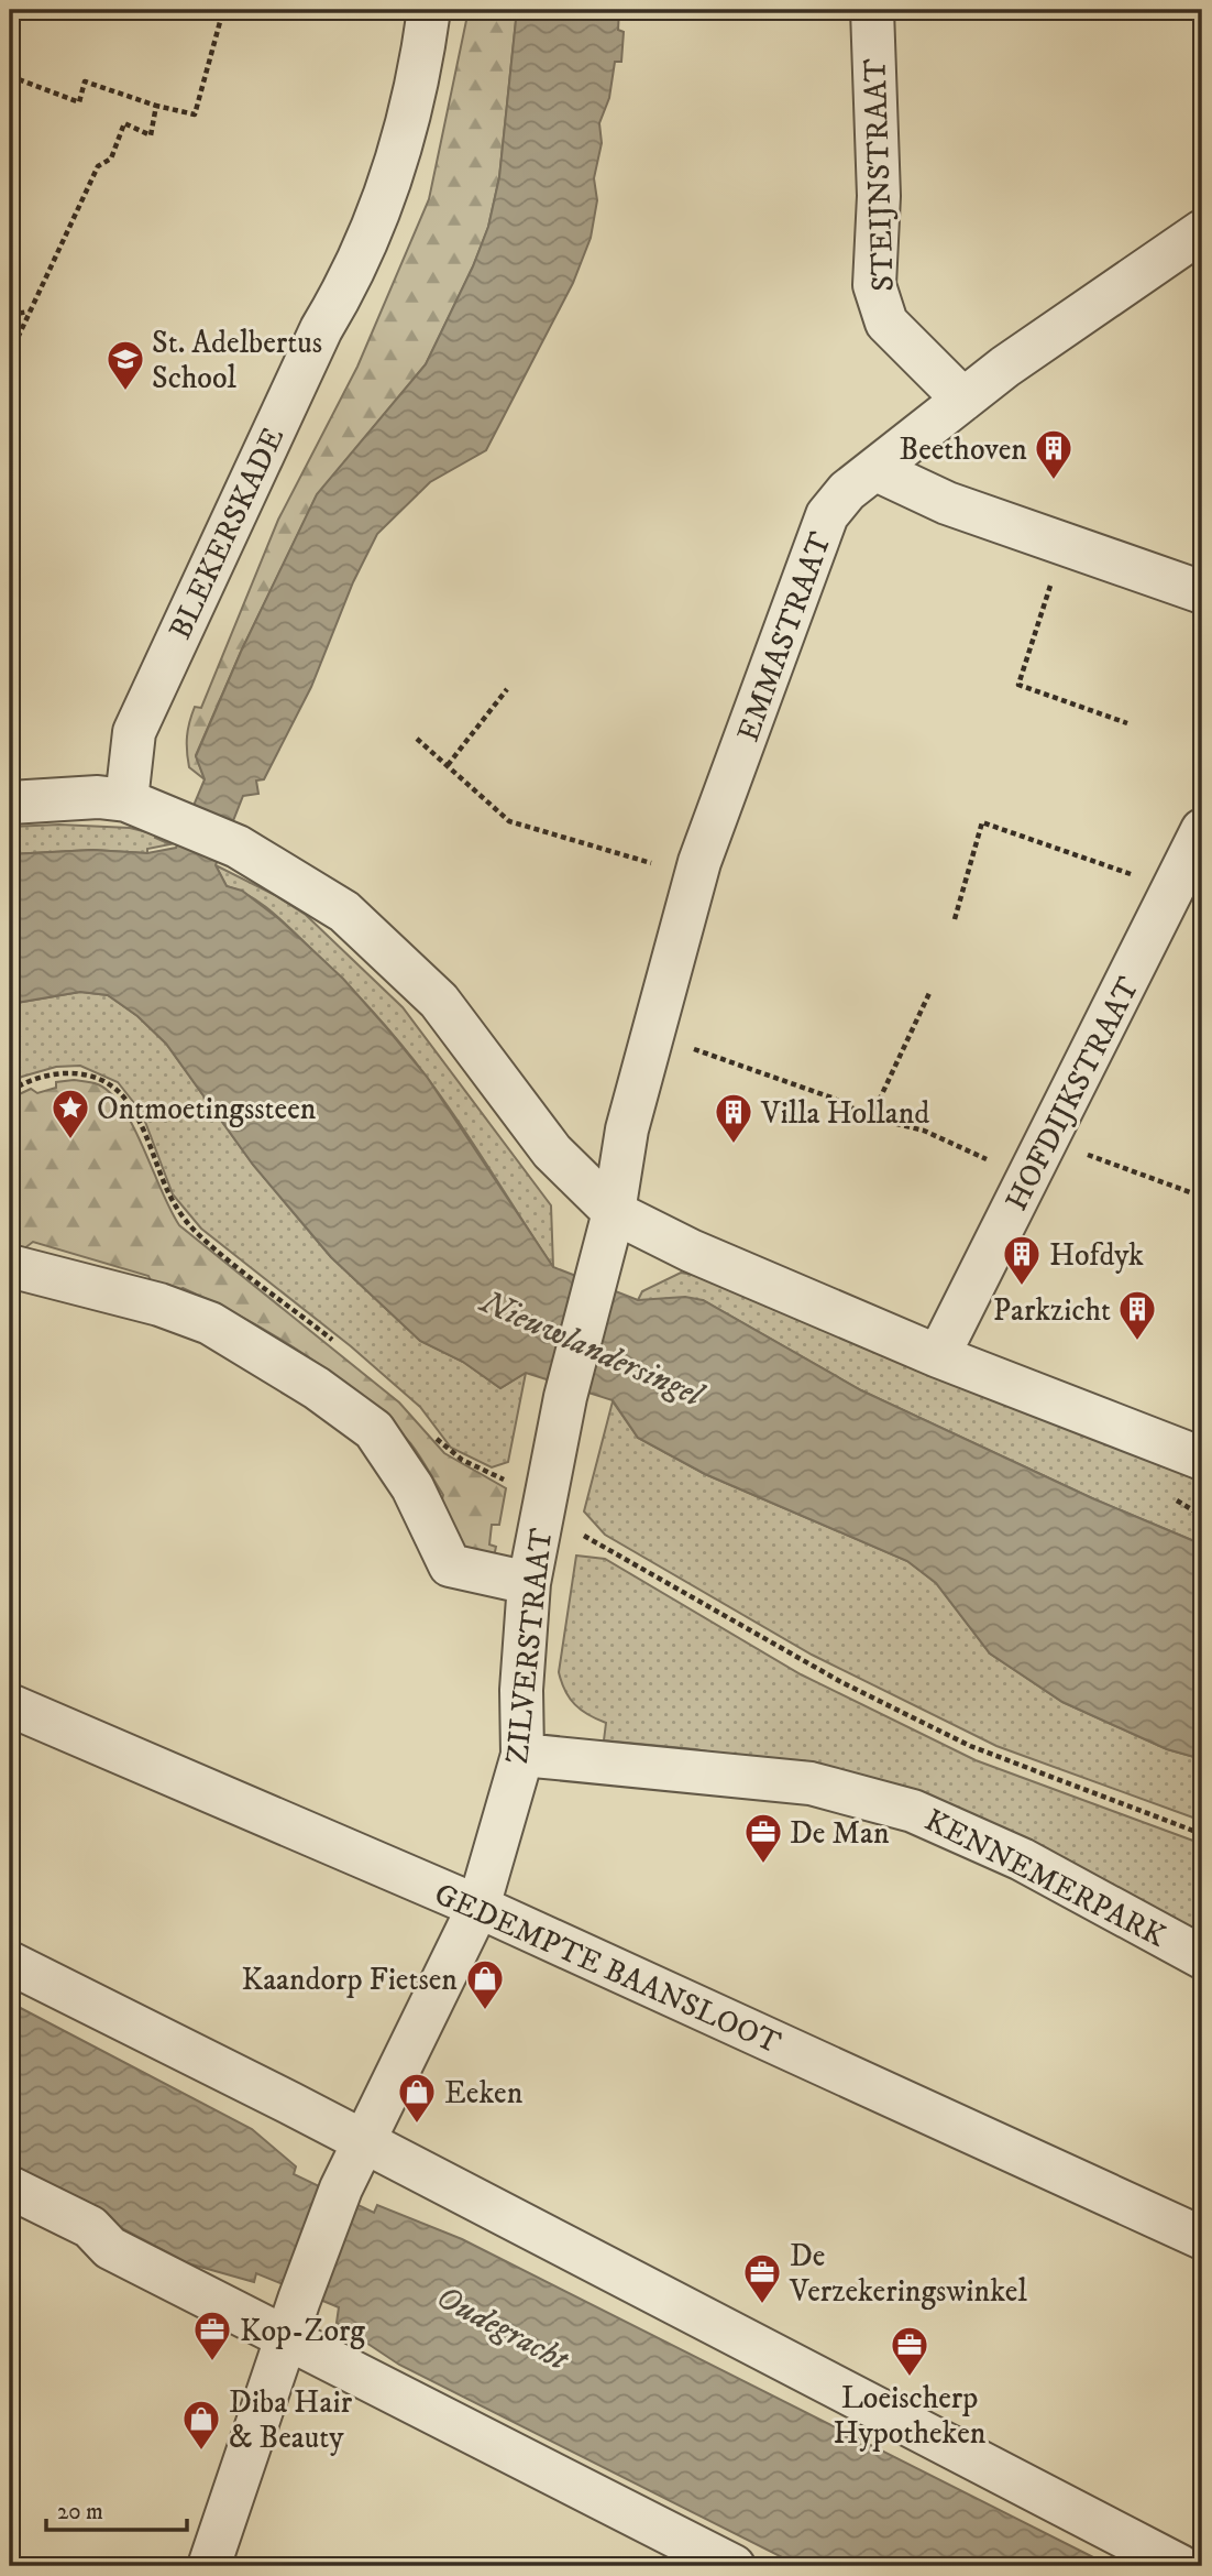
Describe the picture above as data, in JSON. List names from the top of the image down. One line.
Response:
{"streets":{"street":["STEIJNSTRAAT","BLEKERSKADE","EMMASTRAAT","HOFDIJKSTRAAT","ZILVERSTRAAT","KENNEMERPARK","GEDEMPTE BAANSLOOT"]},"crossings":[["STEIJNSTRAAT","EMMASTRAAT"],["EMMASTRAAT","ZILVERSTRAAT"],["ZILVERSTRAAT","KENNEMERPARK"],["ZILVERSTRAAT","GEDEMPTE BAANSLOOT"]],"water":["Nieuwlandersingel","Oudegracht"],"places":{"school or university":["St. Adelbertus School"],"building":["Beethoven","Villa Holland","Hofdyk","Parkzicht"],"place":["Ontmoetingssteen"],"office":["De Man","De Verzekeringswinkel","Kop-Zorg","Loeischerp Hypotheken"],"shop":["Kaandorp Fietsen","Eeken","Diba Hair & Beauty"]},"scale_bar":"20 m"}
